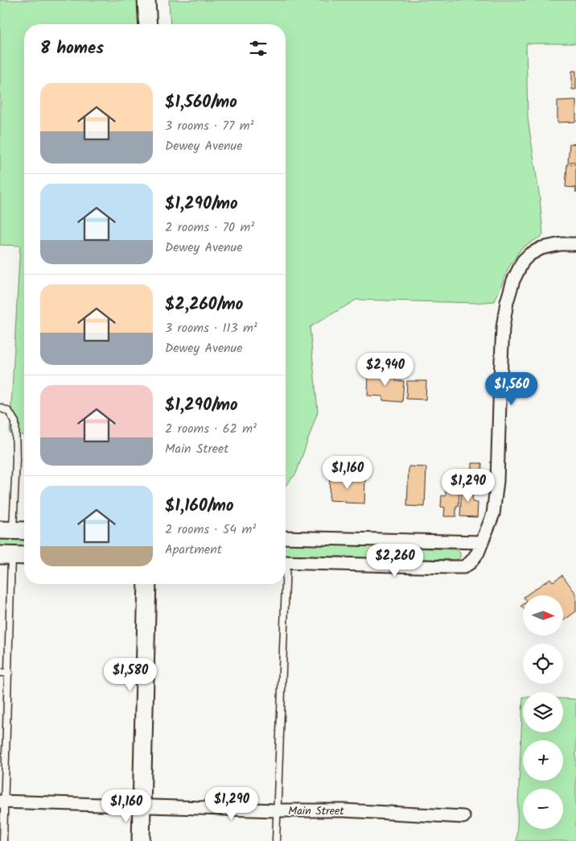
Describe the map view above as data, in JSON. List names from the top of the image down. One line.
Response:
{"streets":{"street":["Main Street"]},"north":"right","page":{"heading":"8 homes","list":[{"name":"$1,560/mo","note":"3 rooms · 77 m² · Dewey Avenue"},{"name":"$1,290/mo","note":"2 rooms · 70 m² · Dewey Avenue"},{"name":"$2,260/mo","note":"3 rooms · 113 m² · Dewey Avenue"},{"name":"$1,290/mo","note":"2 rooms · 62 m² · Main Street"},{"name":"$1,160/mo","note":"2 rooms · 54 m² · Apartment"}],"price":["$2,940","$1,560","$1,160","$1,290","$2,260","$1,580","$1,290","$1,160"],"map_buttons":["+","−"]}}
